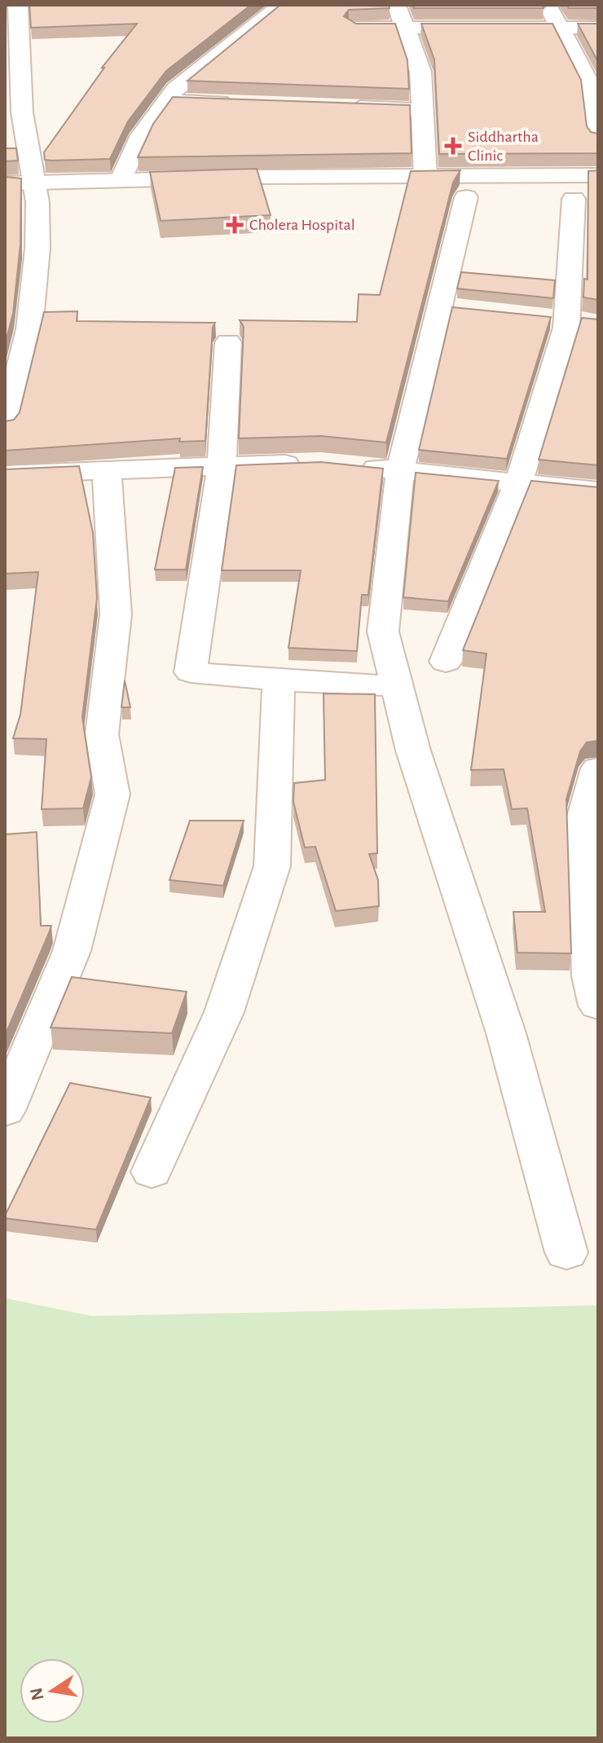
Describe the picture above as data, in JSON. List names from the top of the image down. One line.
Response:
{"places":{"health":["Siddhartha Clinic","Cholera Hospital"]},"north":"left"}
